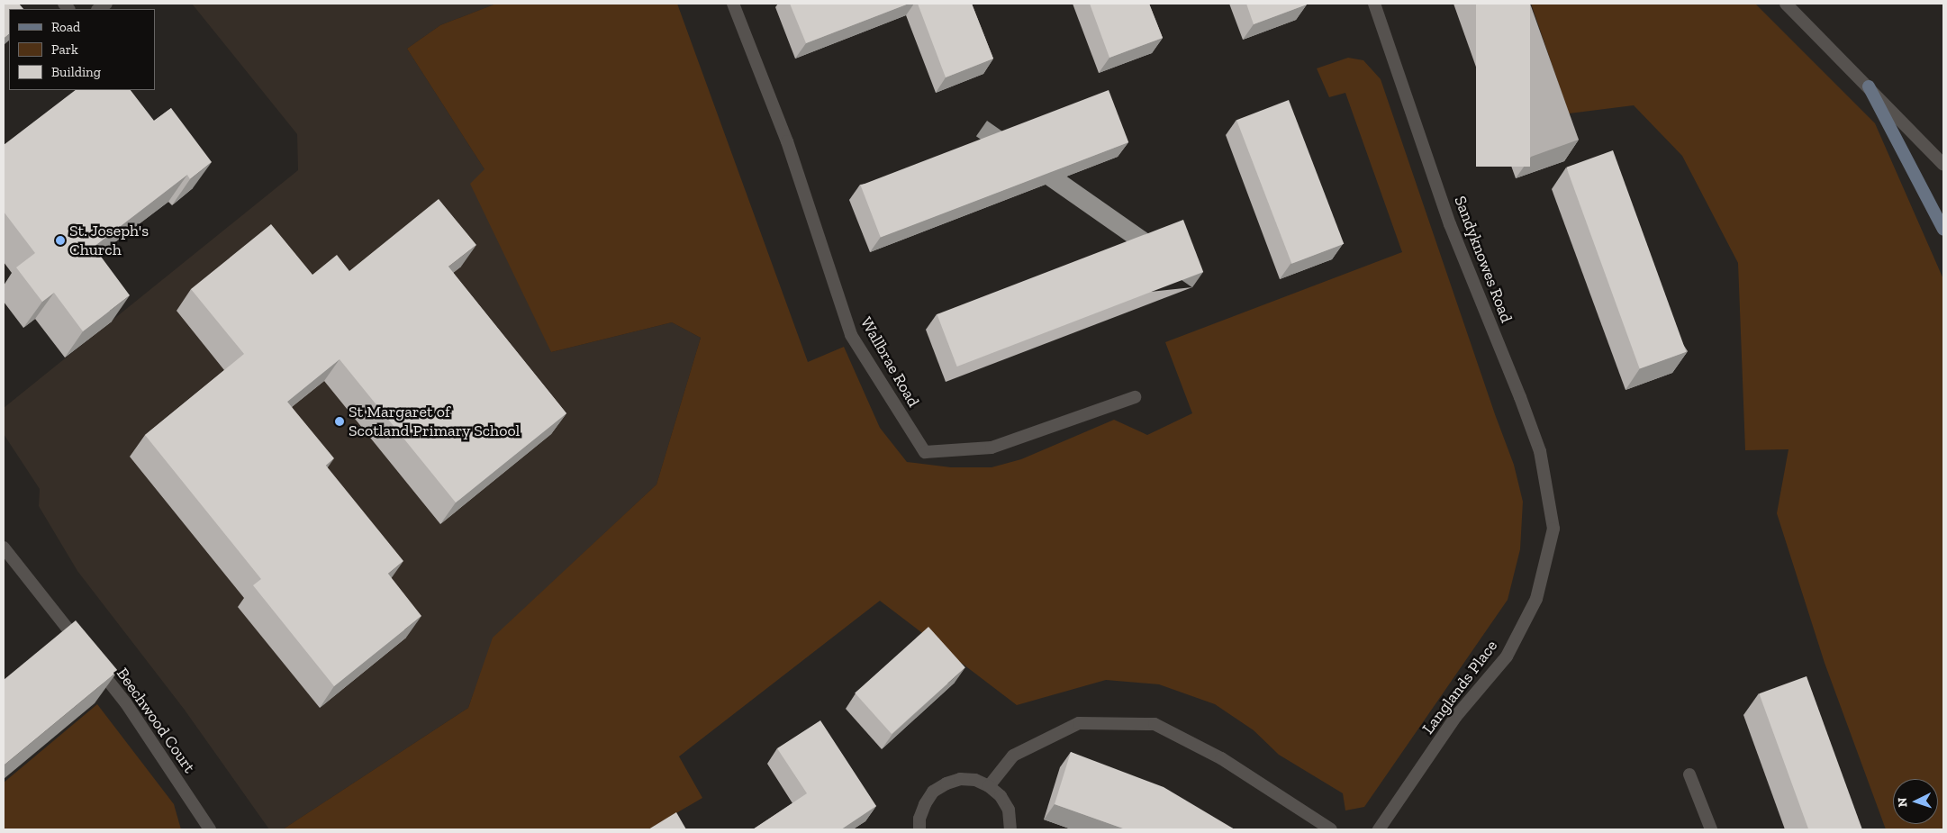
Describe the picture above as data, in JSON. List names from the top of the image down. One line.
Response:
{"streets":{"street":["Sandyknowes Road","Wallbrae Road","Langlands Place","Beechwood Court"]},"crossings":[["Sandyknowes Road","Langlands Place"]],"places":["St. Joseph's Church","St Margaret of Scotland Primary School"],"legend":["Road","Park","Building"],"north":"left"}
